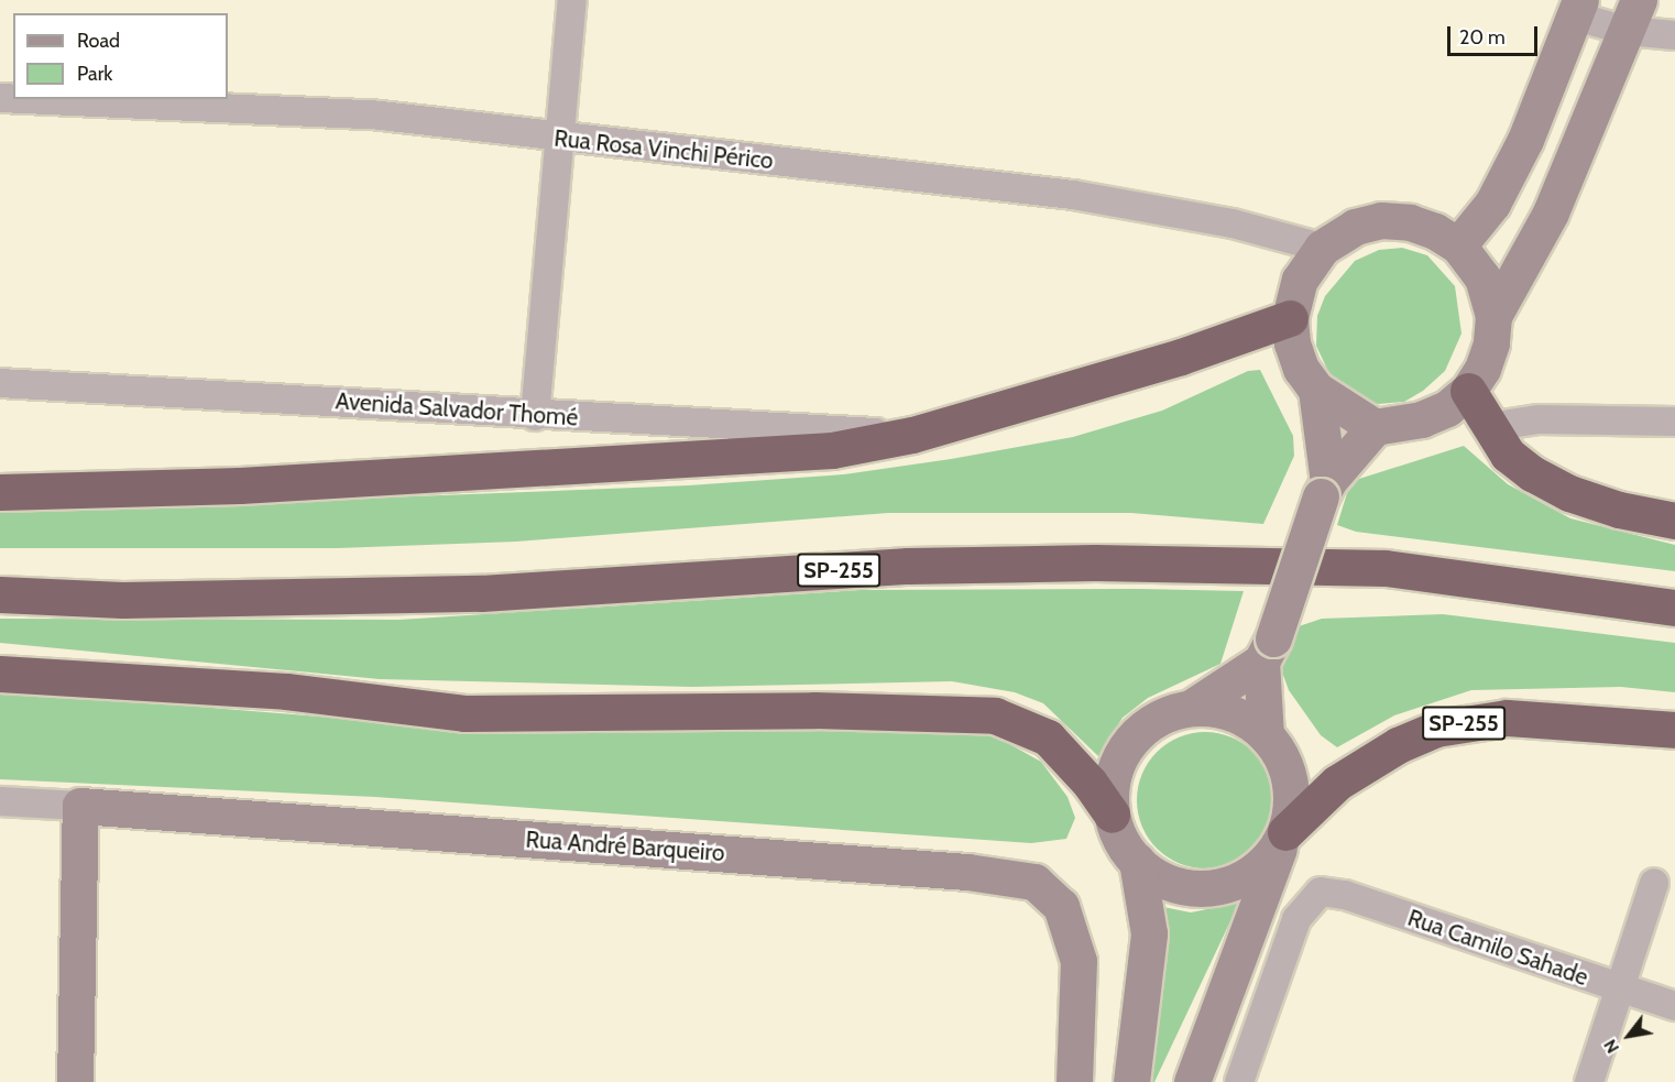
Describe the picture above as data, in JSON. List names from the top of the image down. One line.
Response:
{"streets":{"highway":["SP-255"],"main road":["Rua André Barqueiro"],"street":["Rua Rosa Vinchi Périco","Avenida Salvador Thomé","Rua Camilo Sahade"]},"legend":["Road","Park"],"scale_bar":"20 m","north":"bottom left"}
